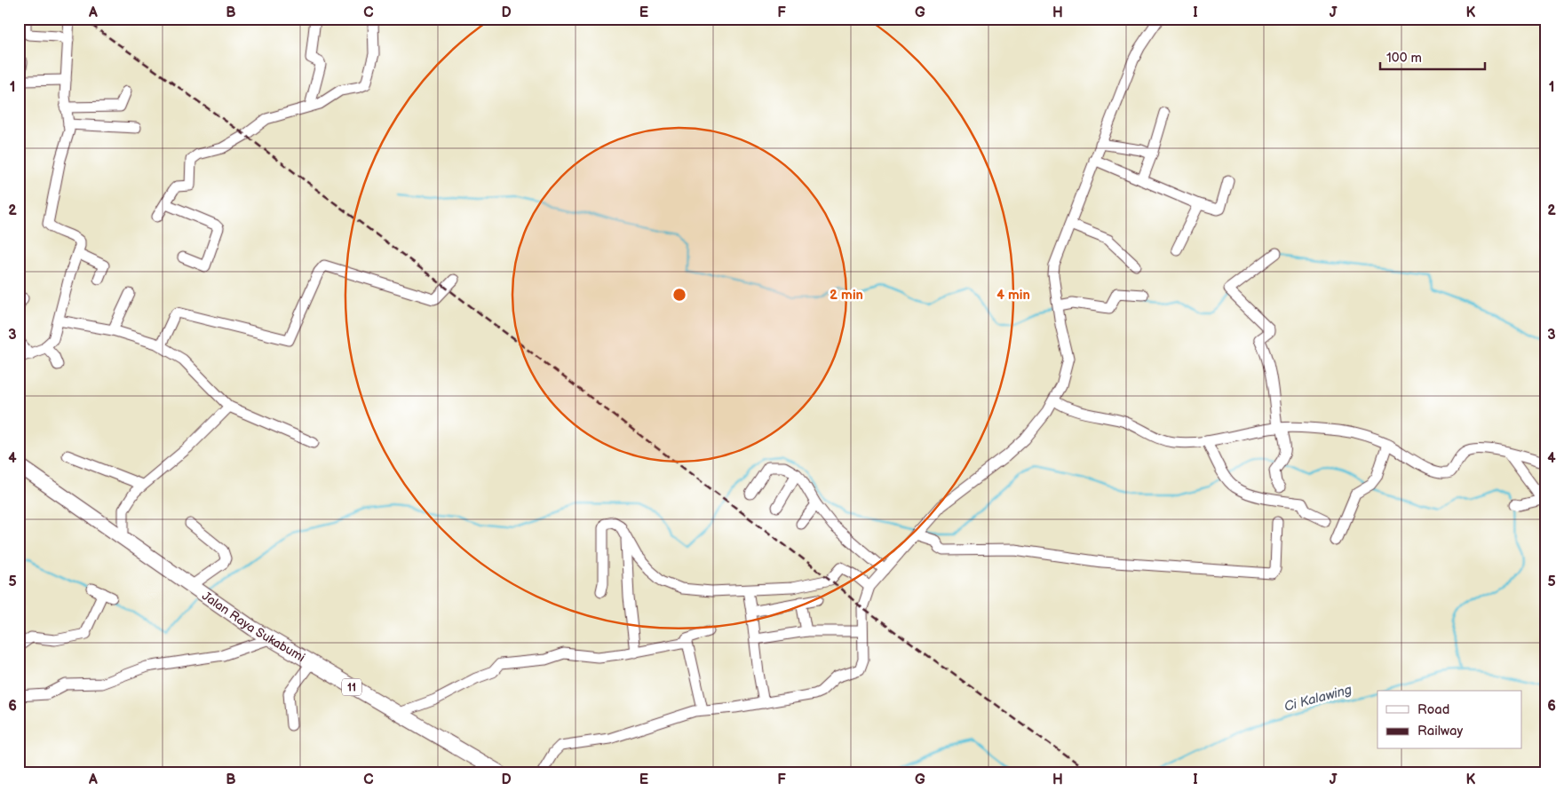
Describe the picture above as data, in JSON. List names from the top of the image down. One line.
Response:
{"streets":{"highway":["Jalan Raya Sukabumi","11"]},"water":["Ci Kalawing"],"legend":["Road","Railway"],"scale_bar":"100 m","grid":{"columns":["A","B","C","D","E","F","G","H","I","J","K"],"rows":["1","2","3","4","5","6"]},"rings":["2 min","4 min"]}
